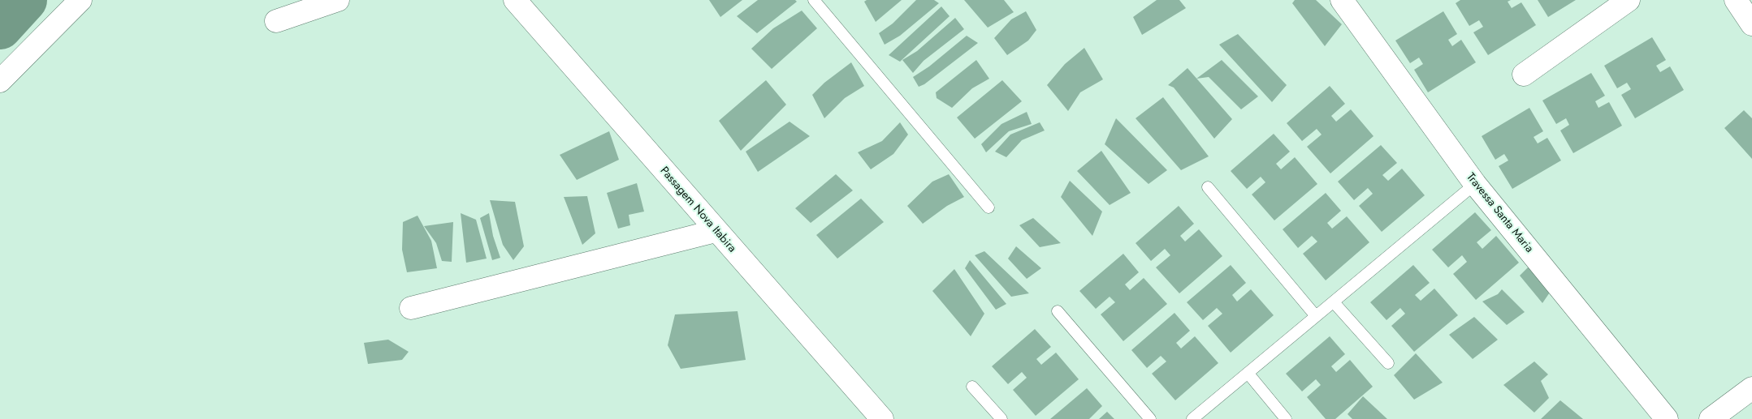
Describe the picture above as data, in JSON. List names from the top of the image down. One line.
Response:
{"streets":{"street":["Passagem Nova Itabira","Travessa Santa Maria"]}}
